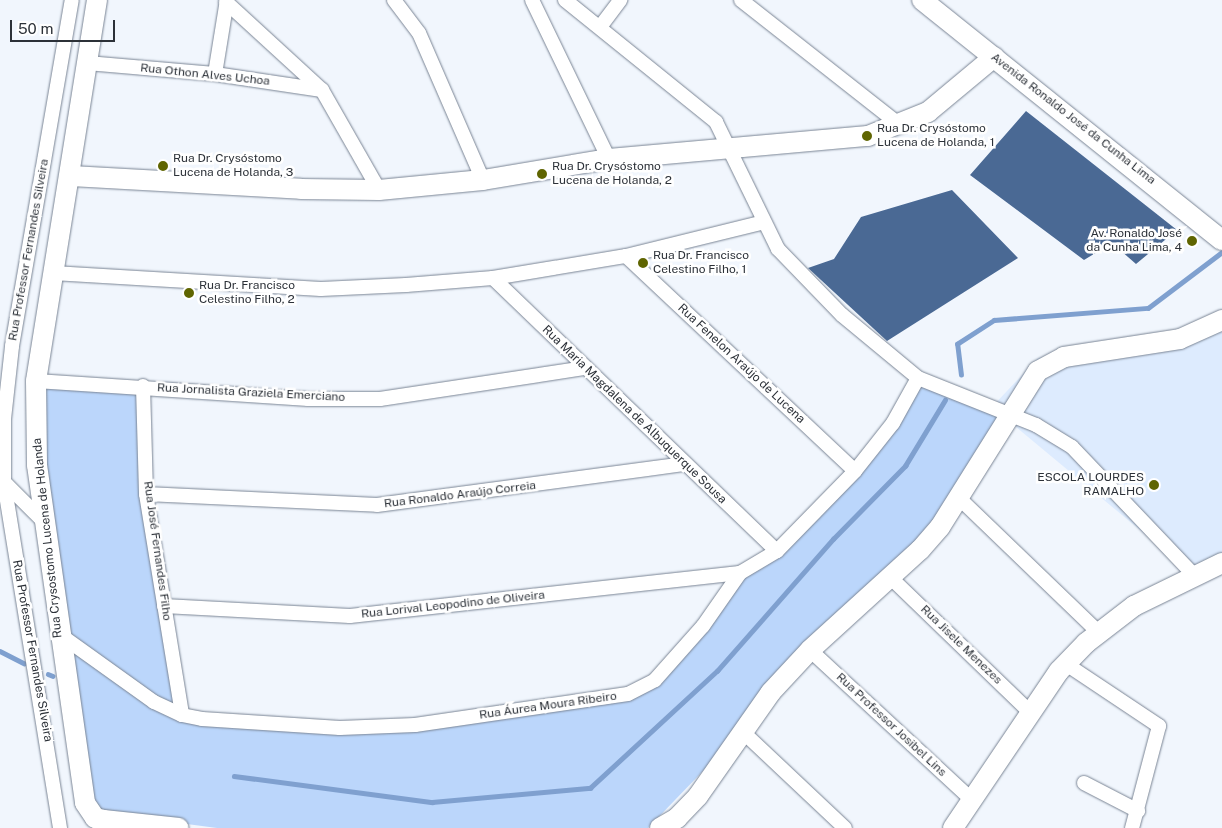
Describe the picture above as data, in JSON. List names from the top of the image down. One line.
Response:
{"streets":{"street":["Rua Othon Alves Uchoa","Avenida Ronaldo José da Cunha Lima","Rua Professor Fernandes Silveira","Rua Fenelon Araújo de Lucena","Rua Jornalista Graziela Emerciano","Rua Maria Magdalena de Albuquerque Sousa","Rua Ronaldo Araújo Correia","Rua Crysostomo Lucena de Holanda","Rua José Fernandes Filho","Rua Lorival Leopodino de Oliveira","Rua Jisele Menezes","Rua Áurea Moura Ribeiro","Rua Professor Josibel Lins"]},"crossings":[["Rua Othon Alves Uchoa","Rua Crysostomo Lucena de Holanda"],["Rua Fenelon Araújo de Lucena","Rua Áurea Moura Ribeiro"],["Rua Jornalista Graziela Emerciano","Rua Maria Magdalena de Albuquerque Sousa"],["Rua Jornalista Graziela Emerciano","Rua Crysostomo Lucena de Holanda"],["Rua Jornalista Graziela Emerciano","Rua José Fernandes Filho"],["Rua Maria Magdalena de Albuquerque Sousa","Rua Ronaldo Araújo Correia"],["Rua Maria Magdalena de Albuquerque Sousa","Rua Áurea Moura Ribeiro"],["Rua Ronaldo Araújo Correia","Rua José Fernandes Filho"],["Rua Crysostomo Lucena de Holanda","Rua Áurea Moura Ribeiro"],["Rua José Fernandes Filho","Rua Lorival Leopodino de Oliveira"],["Rua José Fernandes Filho","Rua Áurea Moura Ribeiro"],["Rua Lorival Leopodino de Oliveira","Rua Áurea Moura Ribeiro"]],"places":["Rua Dr. Crysóstomo Lucena de Holanda, 1","Rua Dr. Crysóstomo Lucena de Holanda, 3","Rua Dr. Crysóstomo Lucena de Holanda, 2","Av. Ronaldo José da Cunha Lima, 4","Rua Dr. Francisco Celestino Filho, 1","Rua Dr. Francisco Celestino Filho, 2","ESCOLA LOURDES RAMALHO"],"scale_bar":"50 m"}
